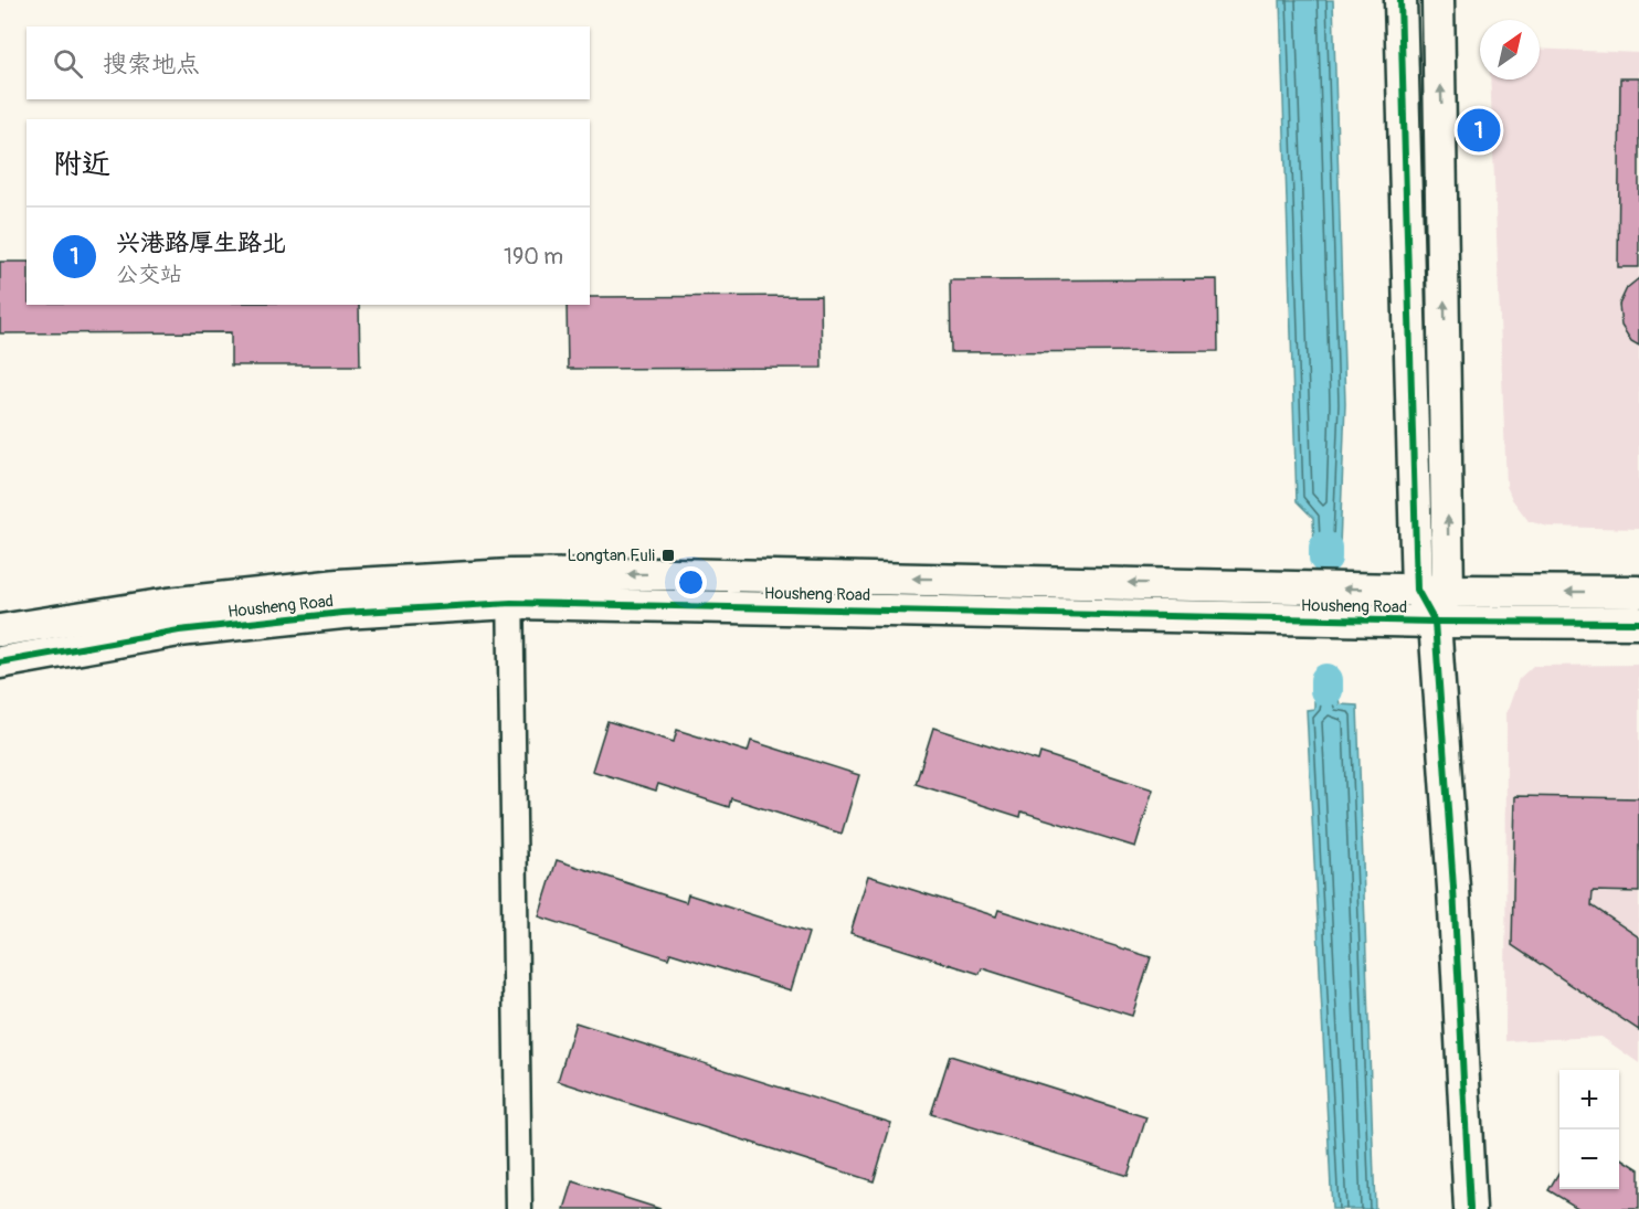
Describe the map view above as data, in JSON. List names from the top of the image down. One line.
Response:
{"streets":{"street":["Housheng Road"]},"places":{"transit":["Longtan Fuli"]},"north":"top right","page":{"search":"搜索地点","pins":"1","heading":"附近","list":[{"mark":"1","name":"兴港路厚生路北","note":"公交站","value":"190 m"}],"map_buttons":["+","−"]}}
